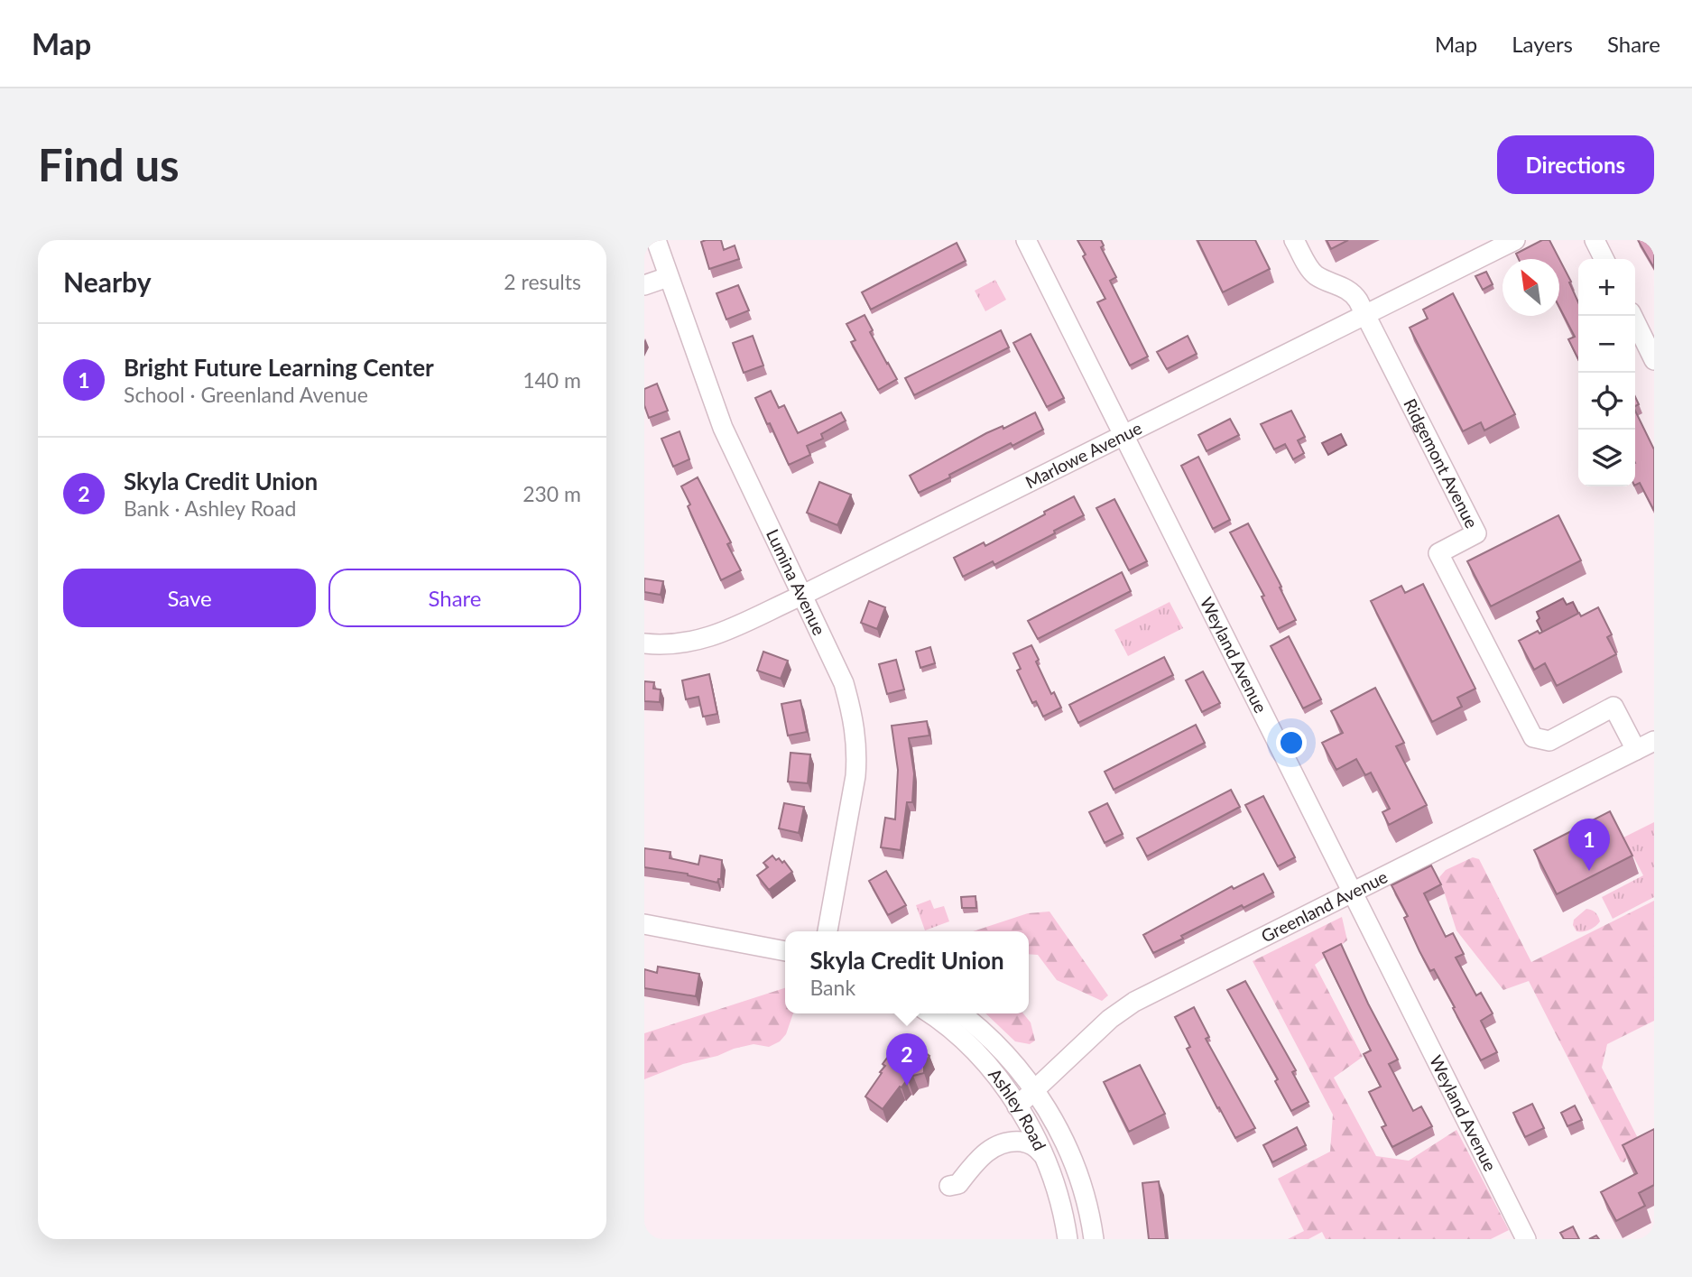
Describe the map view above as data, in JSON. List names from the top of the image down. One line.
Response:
{"streets":{"street":["Marlowe Avenue","Ridgemont Avenue","Lumina Avenue","Weyland Avenue","Greenland Avenue","Ashley Road"]},"crossings":[["Marlowe Avenue","Ridgemont Avenue"],["Marlowe Avenue","Lumina Avenue"],["Marlowe Avenue","Weyland Avenue"],["Ridgemont Avenue","Greenland Avenue"],["Weyland Avenue","Greenland Avenue"],["Greenland Avenue","Ashley Road"]],"north":"top left","page":{"header":"Map","nav":["Map","Layers","Share"],"buttons":["Directions",["Save","Share"]],"title":"Find us","heading":["Nearby","2 results"],"map_buttons":["+","−"],"list":[{"mark":"1","name":"Bright Future Learning Center","note":"School · Greenland Avenue","value":"140 m"},{"mark":"2","name":"Skyla Credit Union","note":"Bank · Ashley Road","value":"230 m"}],"pins":["1","2"],"popup":["Skyla Credit Union","Bank"]}}
